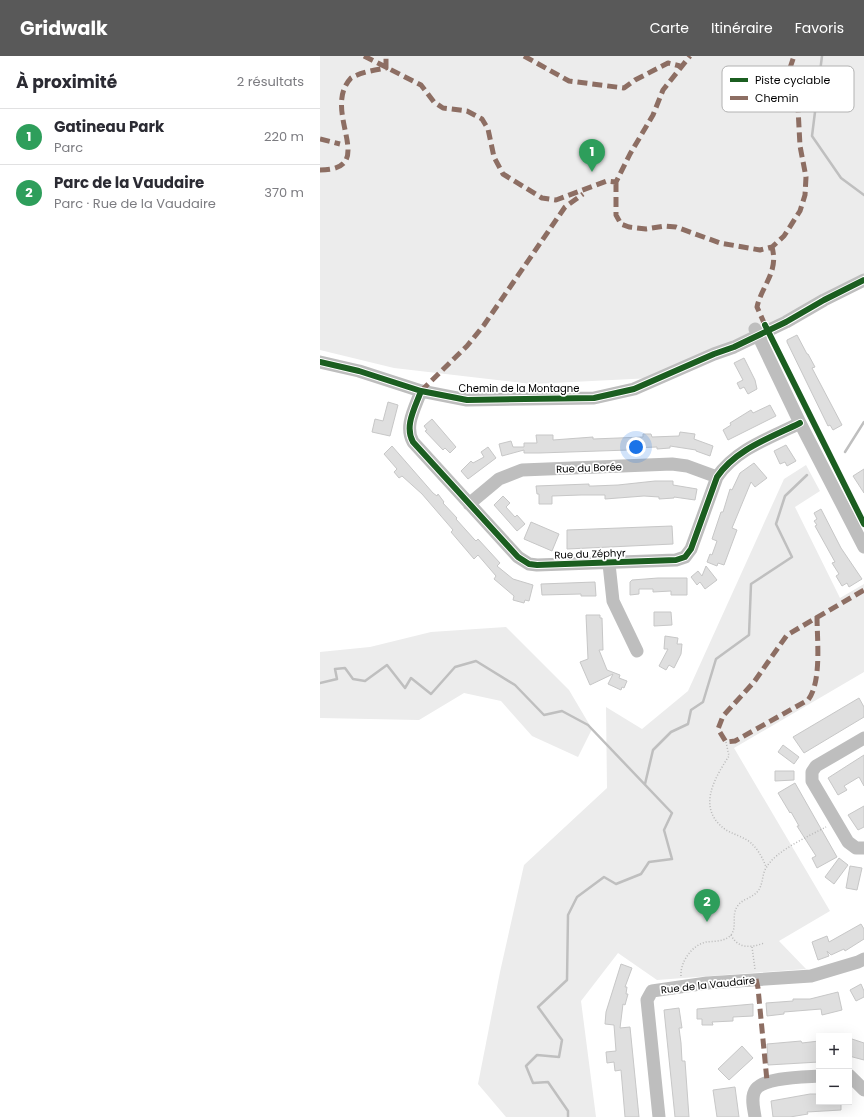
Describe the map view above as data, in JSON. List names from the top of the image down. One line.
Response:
{"streets":{"street":["Chemin de la Montagne","Rue du Borée","Rue du Zéphyr","Rue de la Vaudaire"]},"crossings":[["Chemin de la Montagne","Rue du Zéphyr"],["Rue du Borée","Rue du Zéphyr"]],"legend":["Piste cyclable","Chemin"],"page":{"header":"Gridwalk","nav":["Carte","Itinéraire","Favoris"],"heading":["À proximité","2 résultats"],"list":[{"mark":"1","name":"Gatineau Park","note":"Parc","value":"220 m"},{"mark":"2","name":"Parc de la Vaudaire","note":"Parc · Rue de la Vaudaire","value":"370 m"}],"pins":["1","2"],"map_buttons":["+","−"]}}
